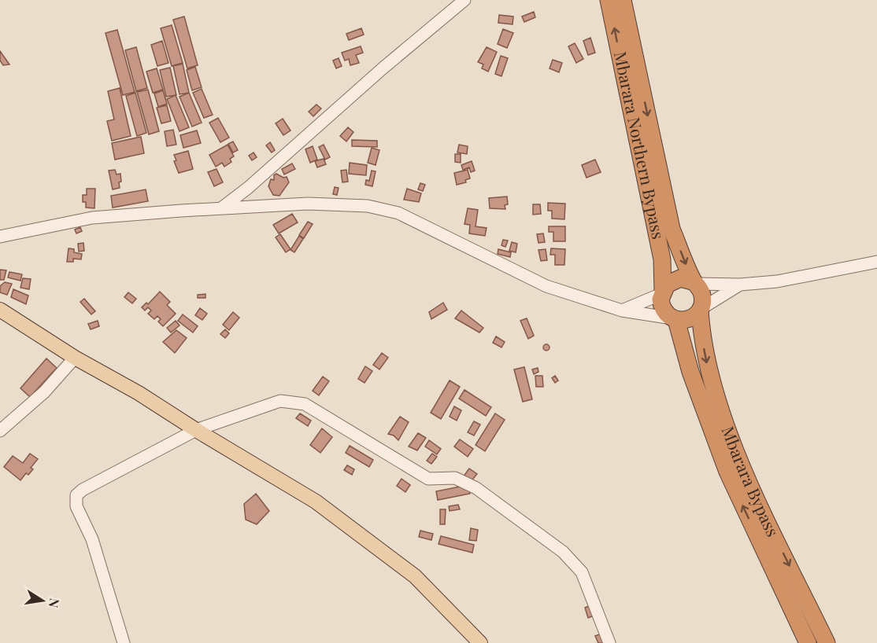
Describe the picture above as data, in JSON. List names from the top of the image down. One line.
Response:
{"streets":{"highway":["Mbarara Northern Bypass","Mbarara Bypass"]},"crossings":[["Mbarara Northern Bypass","Mbarara Bypass"]],"north":"right"}
